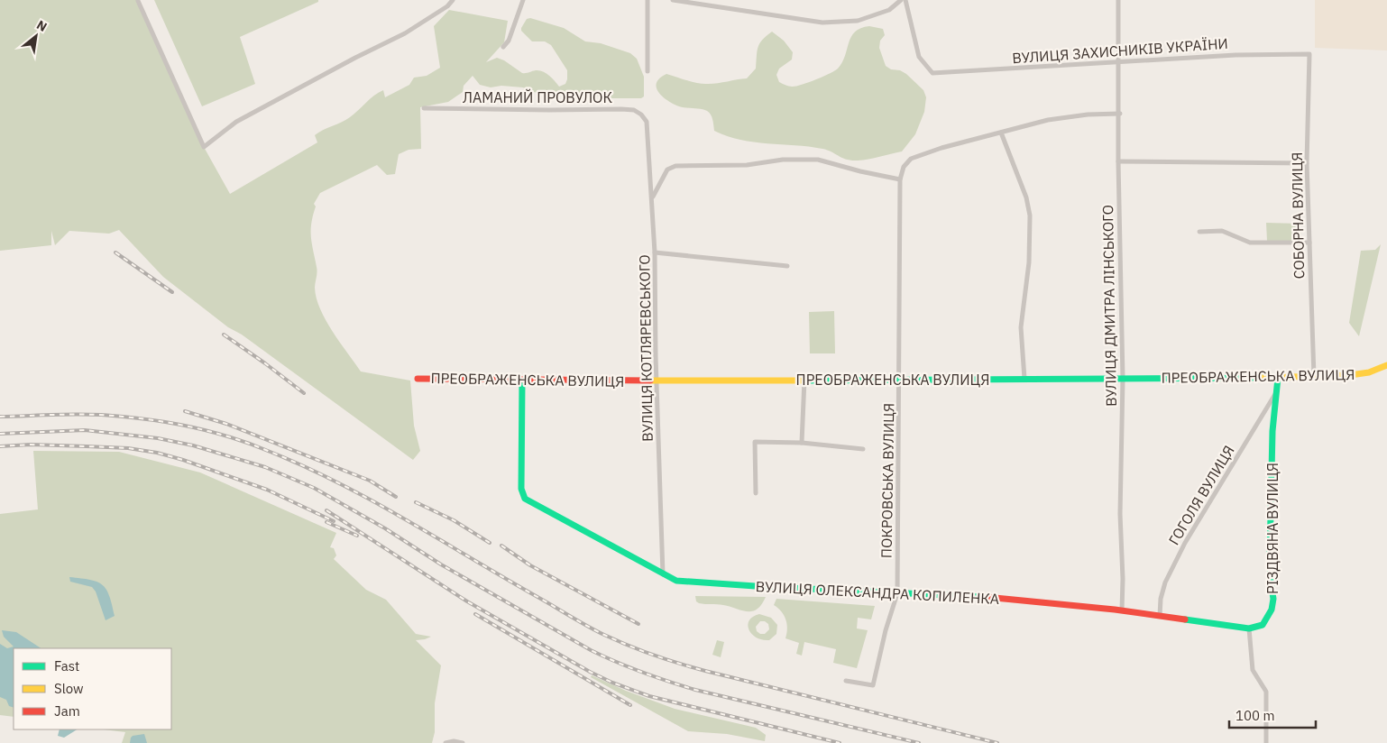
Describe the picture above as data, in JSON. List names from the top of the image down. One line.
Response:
{"streets":{"street":["ВУЛИЦЯ ЗАХИСНИКІВ УКРАЇНИ","ЛАМАНИЙ ПРОВУЛОК","СОБОРНА ВУЛИЦЯ","ВУЛИЦЯ ДМИТРА ЛІНСЬКОГО","ВУЛИЦЯ КОТЛЯРЕВСЬКОГО","ПРЕОБРАЖЕНСЬКА ВУЛИЦЯ","ПОКРОВСЬКА ВУЛИЦЯ","ГОГОЛЯ ВУЛИЦЯ","РІЗДВЯНА ВУЛИЦЯ","ВУЛИЦЯ ОЛЕКСАНДРА КОПИЛЕНКА"]},"crossings":[["ВУЛИЦЯ ЗАХИСНИКІВ УКРАЇНИ","СОБОРНА ВУЛИЦЯ"],["ВУЛИЦЯ ЗАХИСНИКІВ УКРАЇНИ","ВУЛИЦЯ ДМИТРА ЛІНСЬКОГО"],["ЛАМАНИЙ ПРОВУЛОК","ВУЛИЦЯ КОТЛЯРЕВСЬКОГО"],["СОБОРНА ВУЛИЦЯ","ПРЕОБРАЖЕНСЬКА ВУЛИЦЯ"],["ВУЛИЦЯ ДМИТРА ЛІНСЬКОГО","ПРЕОБРАЖЕНСЬКА ВУЛИЦЯ"],["ВУЛИЦЯ ДМИТРА ЛІНСЬКОГО","ВУЛИЦЯ ОЛЕКСАНДРА КОПИЛЕНКА"],["ВУЛИЦЯ КОТЛЯРЕВСЬКОГО","ПРЕОБРАЖЕНСЬКА ВУЛИЦЯ"],["ВУЛИЦЯ КОТЛЯРЕВСЬКОГО","ВУЛИЦЯ ОЛЕКСАНДРА КОПИЛЕНКА"],["ПРЕОБРАЖЕНСЬКА ВУЛИЦЯ","ПОКРОВСЬКА ВУЛИЦЯ"],["ПРЕОБРАЖЕНСЬКА ВУЛИЦЯ","РІЗДВЯНА ВУЛИЦЯ"],["ПРЕОБРАЖЕНСЬКА ВУЛИЦЯ","ВУЛИЦЯ ОЛЕКСАНДРА КОПИЛЕНКА"],["ПОКРОВСЬКА ВУЛИЦЯ","ВУЛИЦЯ ОЛЕКСАНДРА КОПИЛЕНКА"],["ГОГОЛЯ ВУЛИЦЯ","РІЗДВЯНА ВУЛИЦЯ"],["ГОГОЛЯ ВУЛИЦЯ","ВУЛИЦЯ ОЛЕКСАНДРА КОПИЛЕНКА"],["РІЗДВЯНА ВУЛИЦЯ","ВУЛИЦЯ ОЛЕКСАНДРА КОПИЛЕНКА"]],"legend":["Fast","Slow","Jam"],"scale_bar":"100 m","north":"top right"}
